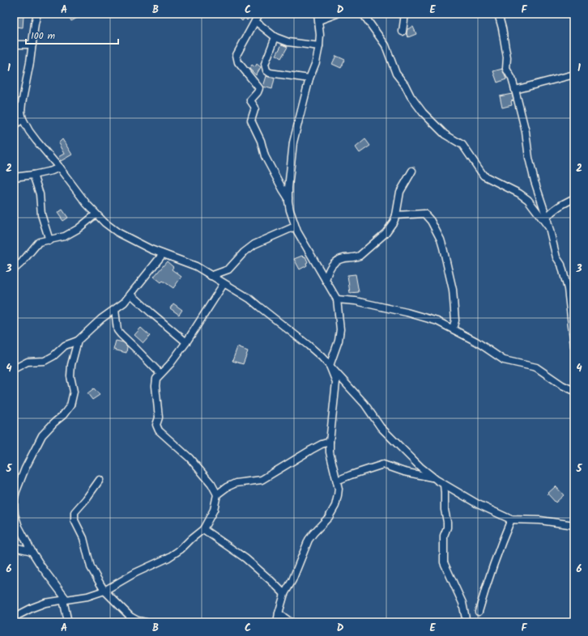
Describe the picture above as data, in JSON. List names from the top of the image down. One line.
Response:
{"scale_bar":"100 m","grid":{"columns":["A","B","C","D","E","F"],"rows":["1","2","3","4","5","6"]}}
